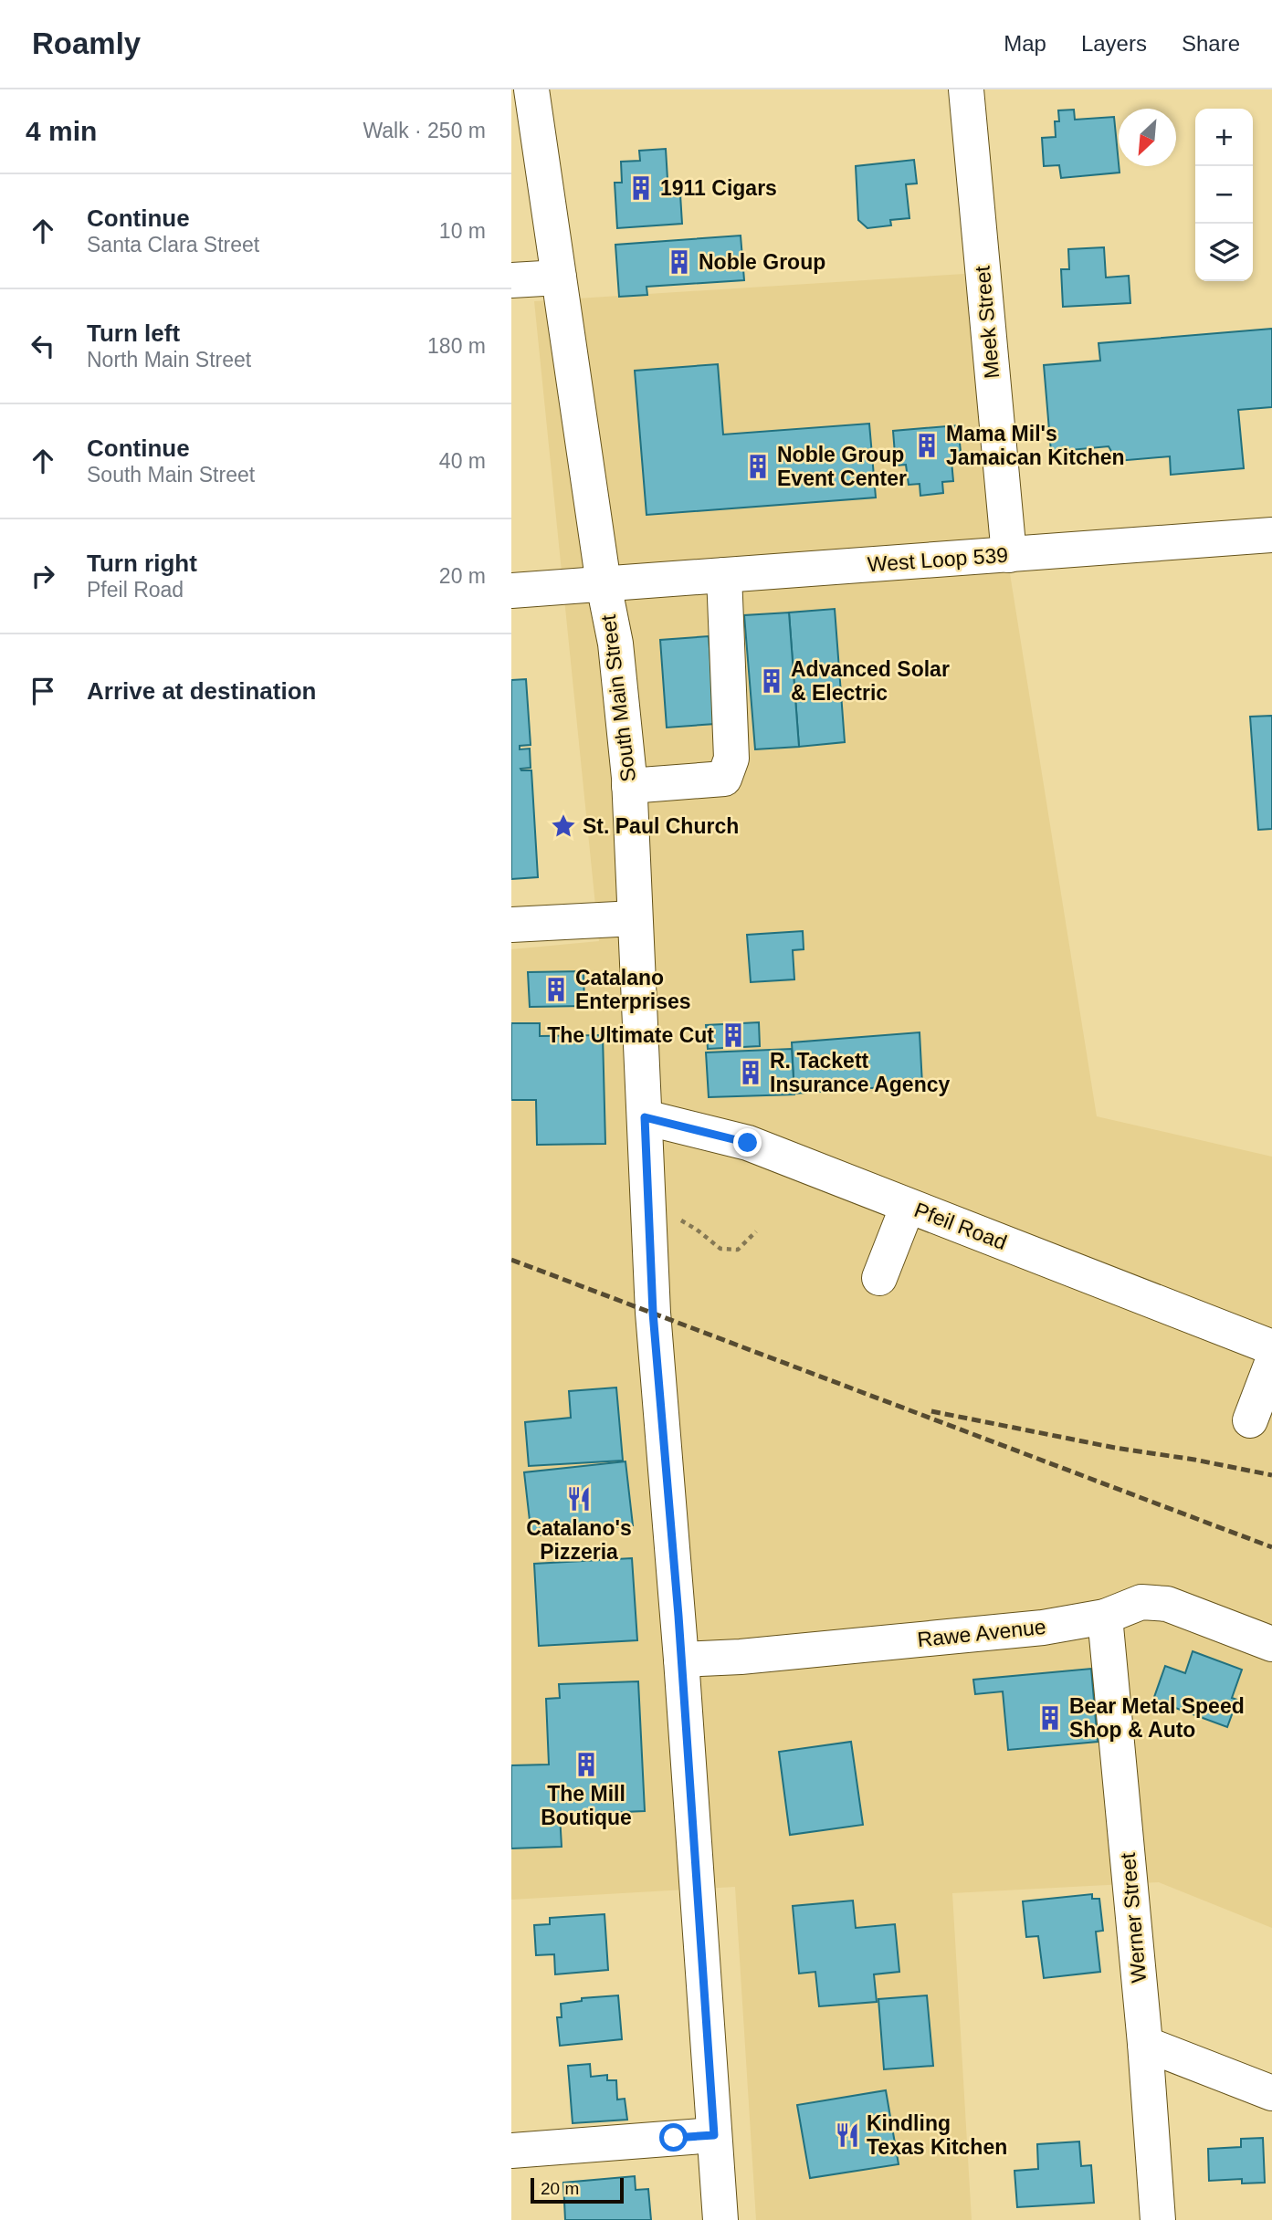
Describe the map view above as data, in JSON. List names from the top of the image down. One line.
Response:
{"streets":{"street":["Meek Street","West Loop 539","South Main Street","Pfeil Road","Rawe Avenue","Werner Street"]},"crossings":[["Meek Street","West Loop 539"],["West Loop 539","South Main Street"],["South Main Street","Pfeil Road"],["South Main Street","Rawe Avenue"],["Rawe Avenue","Werner Street"]],"places":{"building":["1911 Cigars","Noble Group","Mama Mil's Jamaican Kitchen","Noble Group Event Center","Advanced Solar & Electric","Catalano Enterprises","The Ultimate Cut","R. Tackett Insurance Agency","Bear Metal Speed Shop & Auto","The Mill Boutique"],"place":["St. Paul Church"],"restaurant":["Catalano's Pizzeria","Kindling Texas Kitchen"]},"scale_bar":"20 m","north":"bottom left","page":{"header":"Roamly","nav":["Map","Layers","Share"],"heading":["4 min","Walk · 250 m"],"map_buttons":["+","−"],"list":[["Continue","Santa Clara Street","10 m"],["Turn left","North Main Street","180 m"],["Continue","South Main Street","40 m"],["Turn right","Pfeil Road","20 m"],"Arrive at destination"],"scale":"20 m"}}
